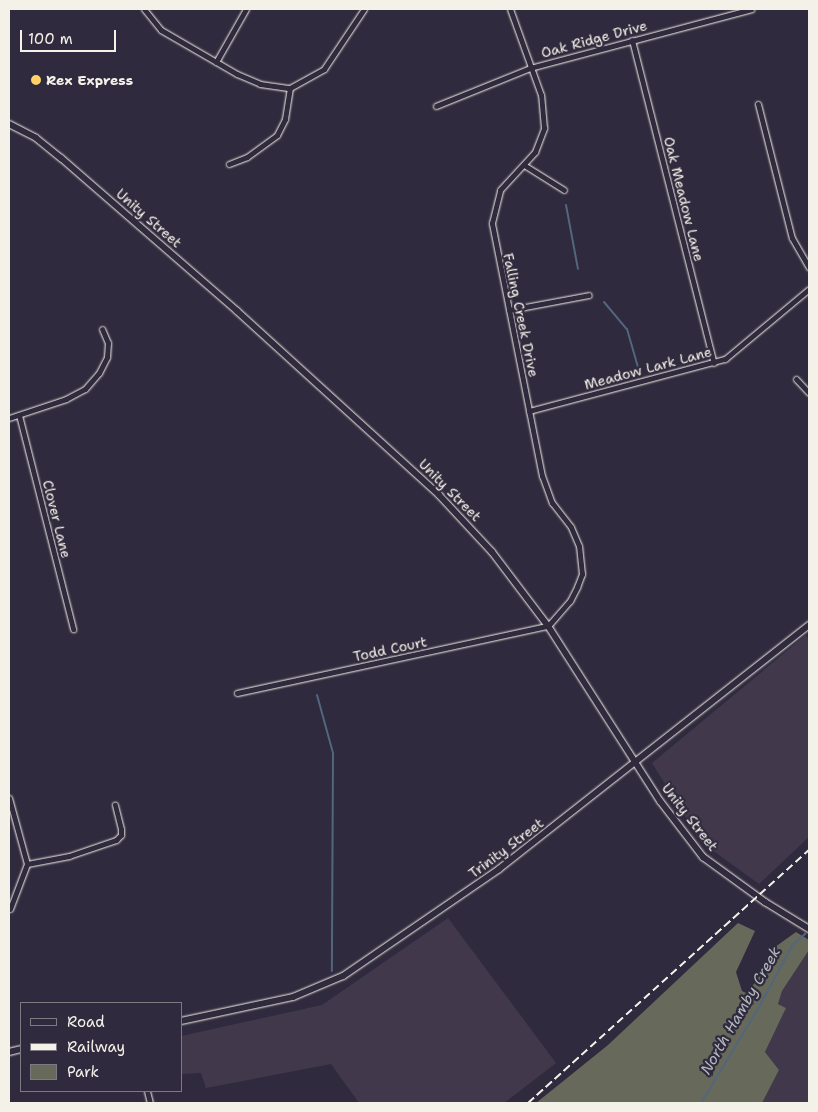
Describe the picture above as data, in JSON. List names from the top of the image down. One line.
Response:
{"streets":{"street":["Oak Ridge Drive","Oak Meadow Lane","Unity Street","Falling Creek Drive","Meadow Lark Lane","Clover Lane","Todd Court","Trinity Street"]},"crossings":[["Oak Ridge Drive","Oak Meadow Lane"],["Oak Ridge Drive","Falling Creek Drive"],["Oak Meadow Lane","Meadow Lark Lane"],["Unity Street","Falling Creek Drive"],["Unity Street","Todd Court"],["Unity Street","Trinity Street"],["Falling Creek Drive","Meadow Lark Lane"],["Falling Creek Drive","Todd Court"]],"water":["North Hamby Creek"],"places":["Rex Express"],"legend":["Road","Railway","Park"],"scale_bar":"100 m"}
